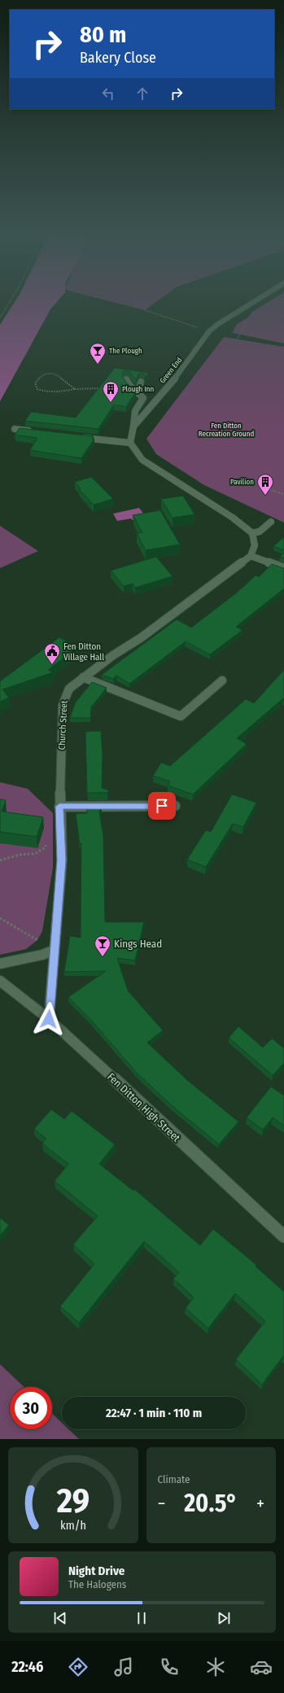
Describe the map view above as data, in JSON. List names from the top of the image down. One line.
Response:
{"streets":{"street":["Green End","Church Street","Fen Ditton High Street"]},"crossings":[["Church Street","Fen Ditton High Street"]],"parks":["Fen Ditton Recreation Ground"],"places":{"bar":["The Plough","Kings Head"],"building":["Plough Inn","Pavilion"],"public building":["Fen Ditton Village Hall"]},"page":{"turn":["80 m","Bakery Close"],"limit":"30","trip":"22:47 · 1 min · 110 m","tile":"Climate","heat":["−","20.5°","+"],"song":["Night Drive","The Halogens"],"tabs":"22:46","gauge":["29","km/h"]}}
